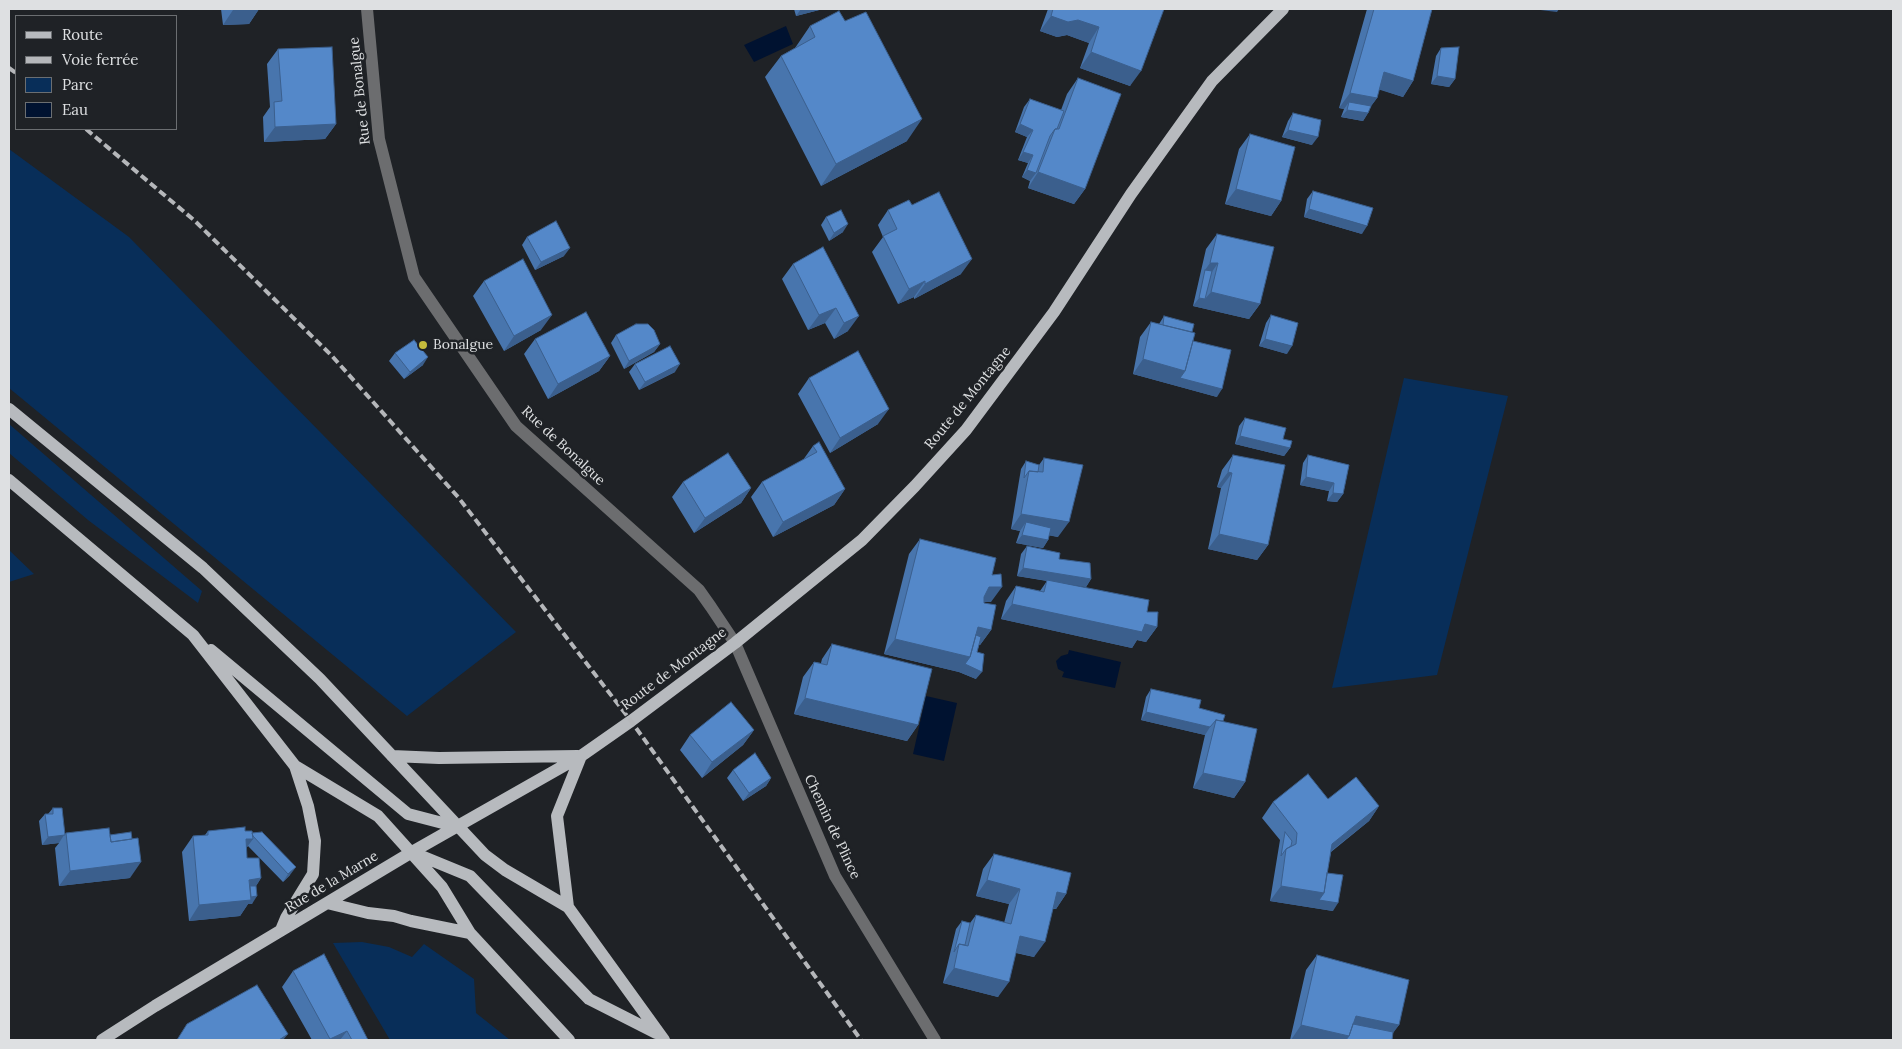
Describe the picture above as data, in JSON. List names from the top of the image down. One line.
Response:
{"streets":{"main road":["Route de Montagne","Rue de la Marne"],"street":["Rue de Bonalgue","Chemin de Plince"]},"crossings":[["Rue de Bonalgue","Route de Montagne"],["Rue de Bonalgue","Chemin de Plince"],["Route de Montagne","Chemin de Plince"],["Route de Montagne","Rue de la Marne"]],"places":["Bonalgue"],"legend":["Route","Voie ferrée","Parc","Eau"]}
